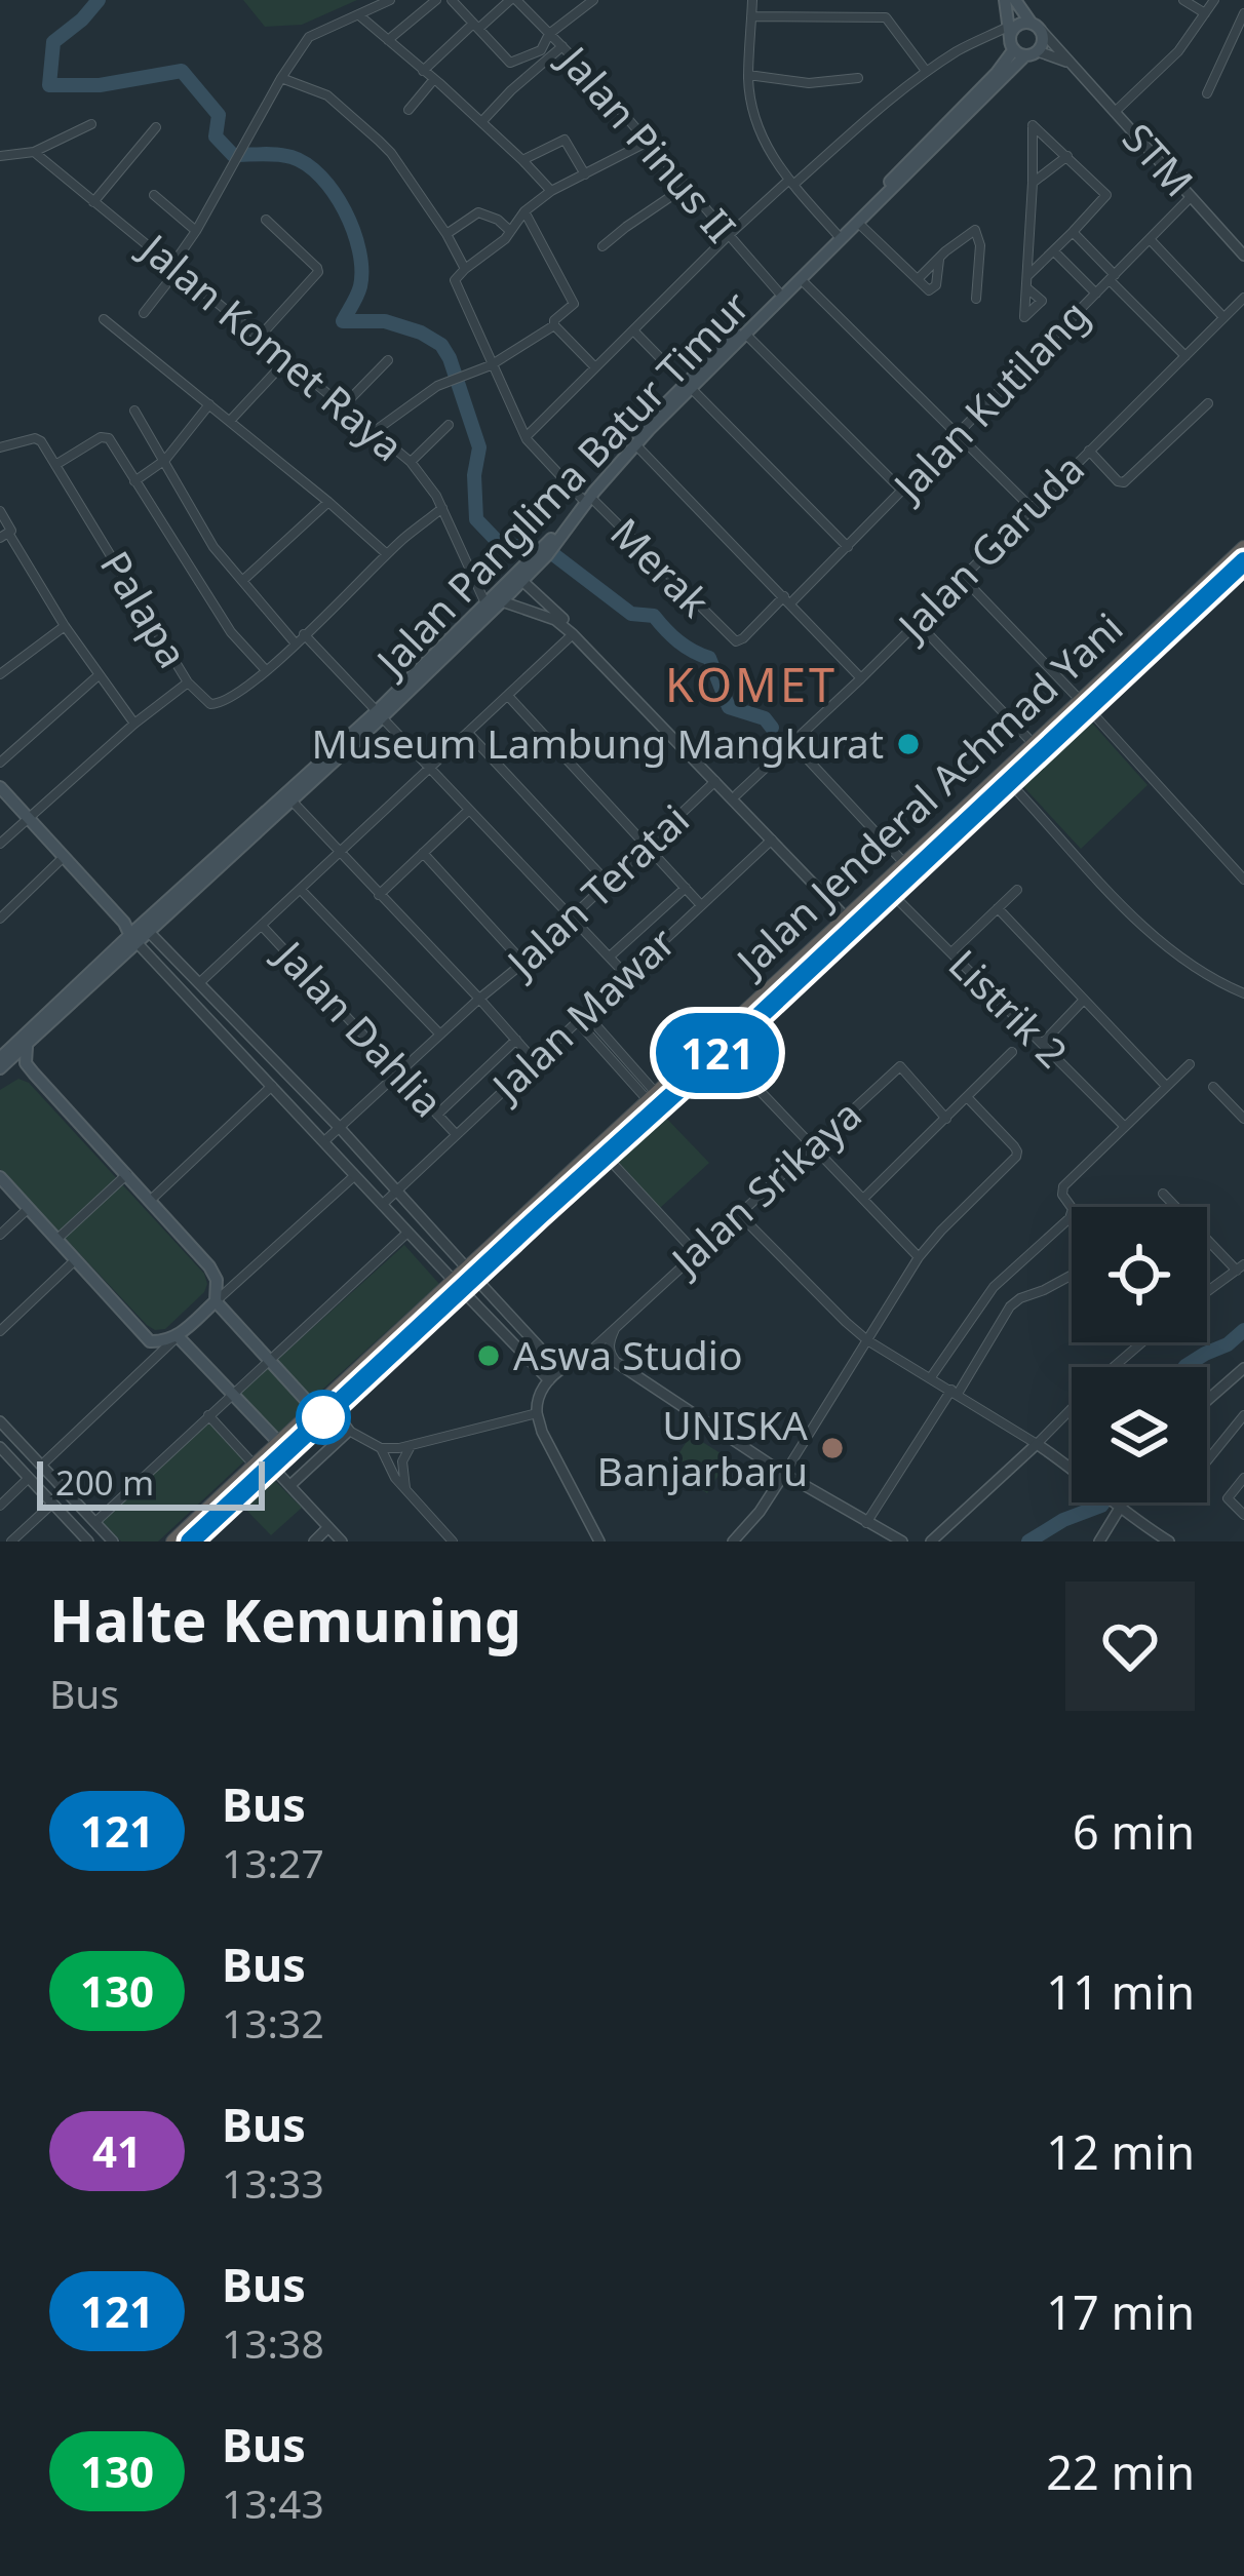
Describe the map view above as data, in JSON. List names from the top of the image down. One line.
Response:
{"streets":{"highway":["Jalan Jenderal Achmad Yani"],"main road":["Jalan Panglima Batur Timur"],"street":["Jalan Pinus II","STM","Jalan Komet Raya","Jalan Kutilang","Jalan Garuda","Merak","Palapa","Jalan Teratai","Listrik 2","Jalan Mawar","Jalan Dahlia","Jalan Srikaya"]},"crossings":[["Jalan Pinus II","Jalan Panglima Batur Timur"],["STM","Jalan Kutilang"],["Jalan Komet Raya","Jalan Panglima Batur Timur"],["Jalan Komet Raya","Palapa"],["Jalan Kutilang","Merak"],["Jalan Panglima Batur Timur","Merak"],["Jalan Jenderal Achmad Yani","Listrik 2"],["Jalan Teratai","Jalan Dahlia"],["Jalan Mawar","Jalan Dahlia"]],"districts":["KOMET"],"places":["Museum Lambung Mangkurat","Aswa Studio","UNISKA Banjarbaru"],"lines":["bus line 121"],"scale_bar":"200 m","page":{"on_map":"121","scale":"200 m","heading":["Halte Kemuning","Bus"],"list":[{"mark":"121","name":"Bus","note":"13:27","value":"6 min"},{"mark":"130","name":"Bus","note":"13:32","value":"11 min"},{"mark":"41","name":"Bus","note":"13:33","value":"12 min"},{"mark":"121","name":"Bus","note":"13:38","value":"17 min"},{"mark":"130","name":"Bus","note":"13:43","value":"22 min"}]}}
